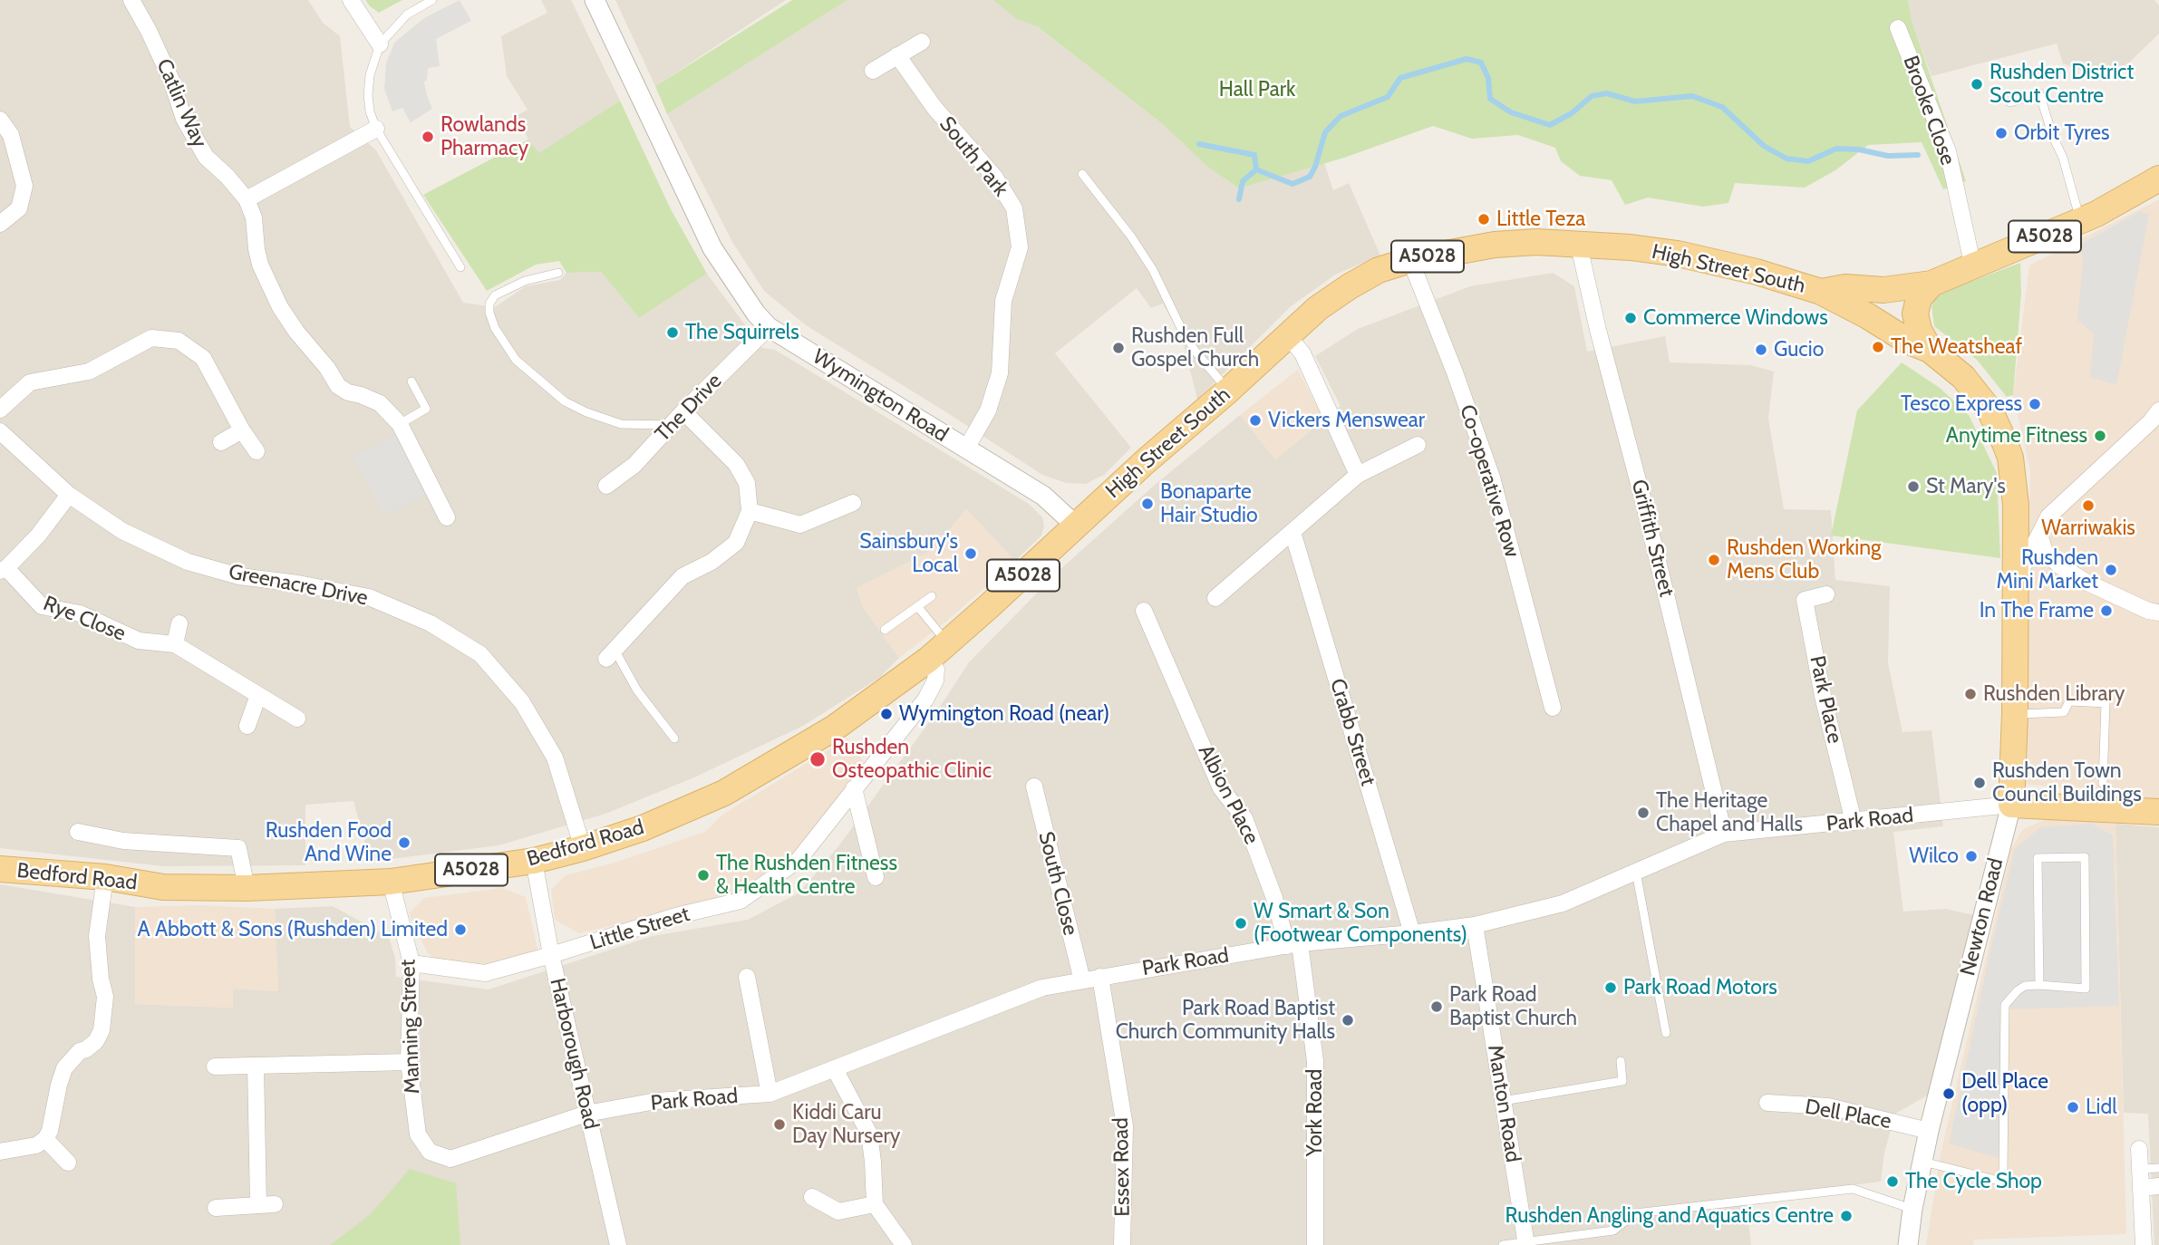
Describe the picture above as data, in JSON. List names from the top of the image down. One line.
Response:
{"streets":{"main road":["A5028","High Street South","Bedford Road","Newton Road"],"street":["Catlin Way","Brooke Close","South Park","Wymington Road","The Drive","Co-operative Row","Griffith Street","Greenacre Drive","Rye Close","Park Place","Crabb Street","Albion Place","Park Road","South Close","Little Street","Manning Street","Harborough Road","Manton Road","York Road","Dell Place","Essex Road"]},"crossings":[["Brooke Close","A5028"],["South Park","Wymington Road"],["A5028","High Street South"],["A5028","Newton Road"],["High Street South","Wymington Road"],["High Street South","Co-operative Row"],["High Street South","Griffith Street"],["High Street South","Bedford Road"],["Wymington Road","The Drive"],["Wymington Road","Bedford Road"],["Griffith Street","Park Road"],["Greenacre Drive","Bedford Road"],["Park Place","Park Road"],["Crabb Street","Park Road"],["Albion Place","Park Road"],["Albion Place","York Road"],["Park Road","South Close"],["Park Road","Newton Road"],["Park Road","Manning Street"],["Park Road","Harborough Road"],["Park Road","Manton Road"],["Park Road","York Road"],["Park Road","Essex Road"],["Bedford Road","Little Street"],["Bedford Road","Manning Street"],["Bedford Road","Harborough Road"],["Newton Road","Dell Place"],["Little Street","Manning Street"],["Little Street","Harborough Road"]],"parks":["Hall Park"],"places":["Rushden District Scout Centre","Orbit Tyres","Rowlands Pharmacy","Little Teza","Commerce Windows","The Squirrels","The Weatsheaf","Rushden Full Gospel Church","Gucio","Tesco Express","Vickers Menswear","Anytime Fitness","St Mary's","Bonaparte Hair Studio","Warriwakis","Sainsbury's Local","Rushden Working Mens Club","Rushden Mini Market","In The Frame","Rushden Library","Wymington Road (near)","Rushden Osteopathic Clinic","Rushden Town Council Buildings","The Heritage Chapel and Halls","Rushden Food And Wine","Wilco","The Rushden Fitness & Health Centre","W Smart & Son (Footwear Components)","A Abbott & Sons (Rushden) Limited","Park Road Motors","Park Road Baptist Church","Park Road Baptist Church Community Halls","Dell Place (opp)","Lidl","Kiddi Caru Day Nursery","The Cycle Shop","Rushden Angling and Aquatics Centre"]}
